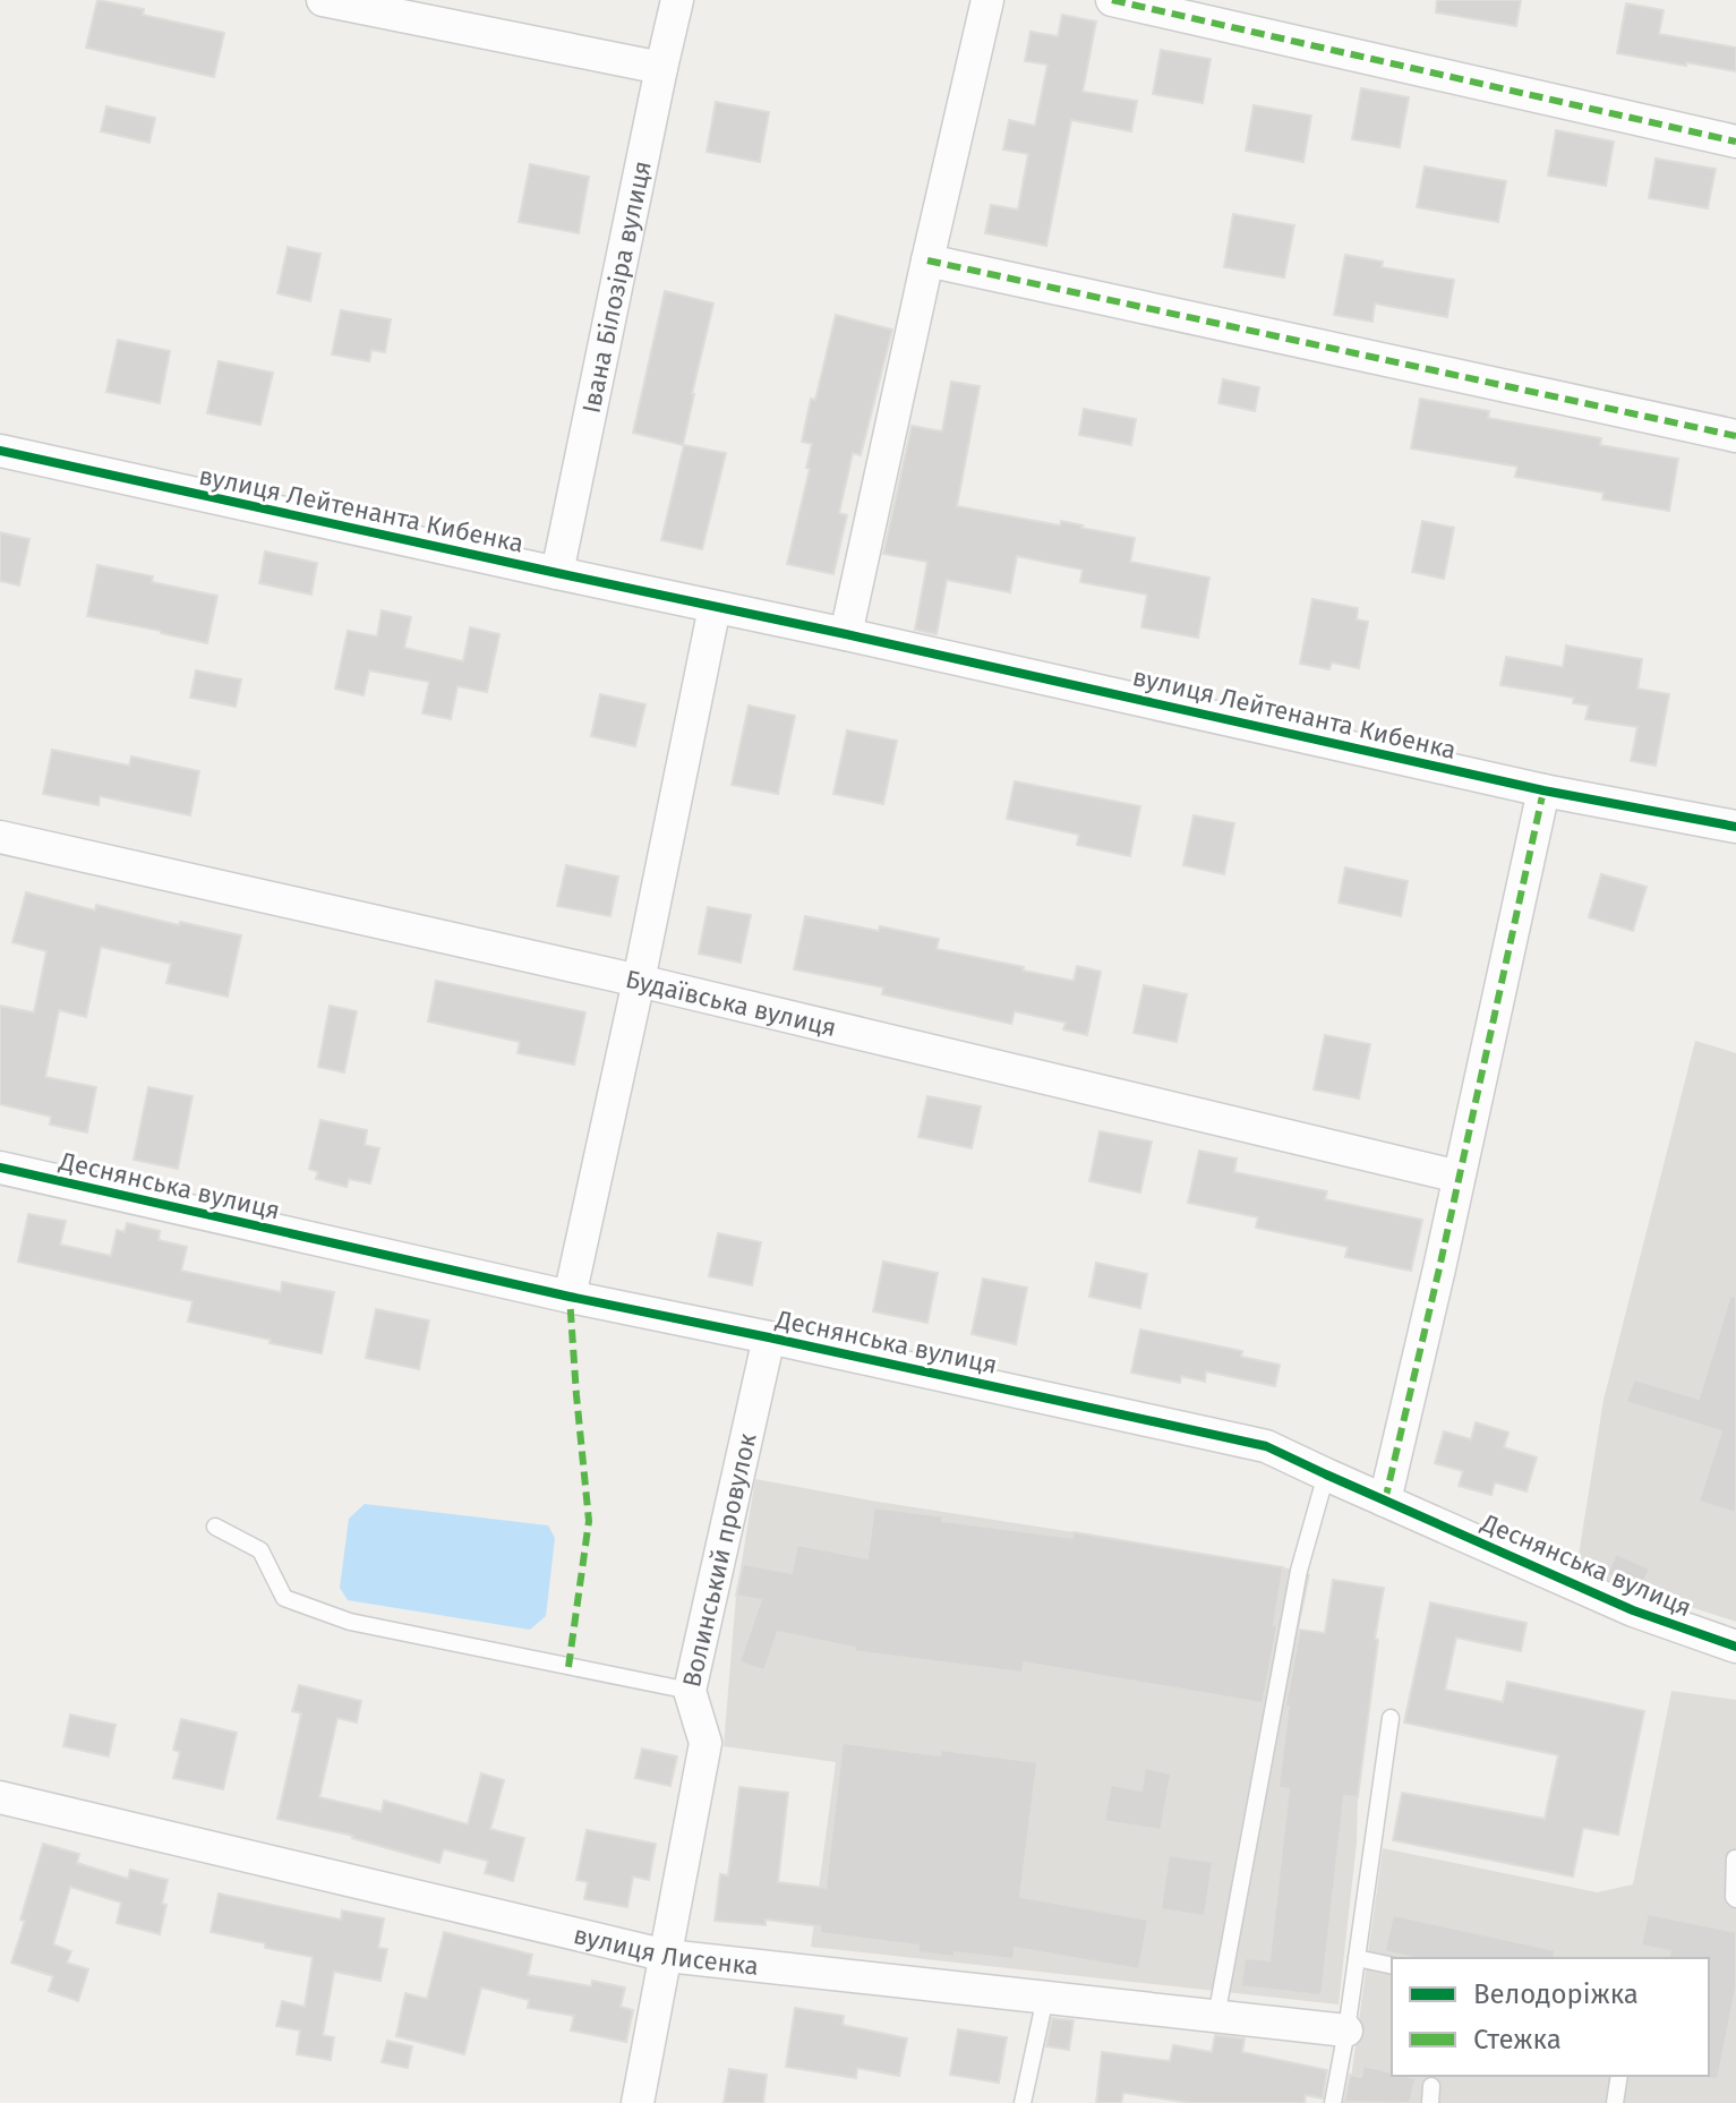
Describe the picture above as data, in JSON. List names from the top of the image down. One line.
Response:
{"streets":{"street":["Івана Білозіра вулиця","вулиця Лейтенанта Кибенка","Будаївська вулиця","Деснянська вулиця","Волинський провулок","вулиця Лисенка"]},"crossings":[["Івана Білозіра вулиця","вулиця Лейтенанта Кибенка"],["Деснянська вулиця","Волинський провулок"],["Волинський провулок","вулиця Лисенка"]],"legend":["Велодоріжка","Стежка"]}
